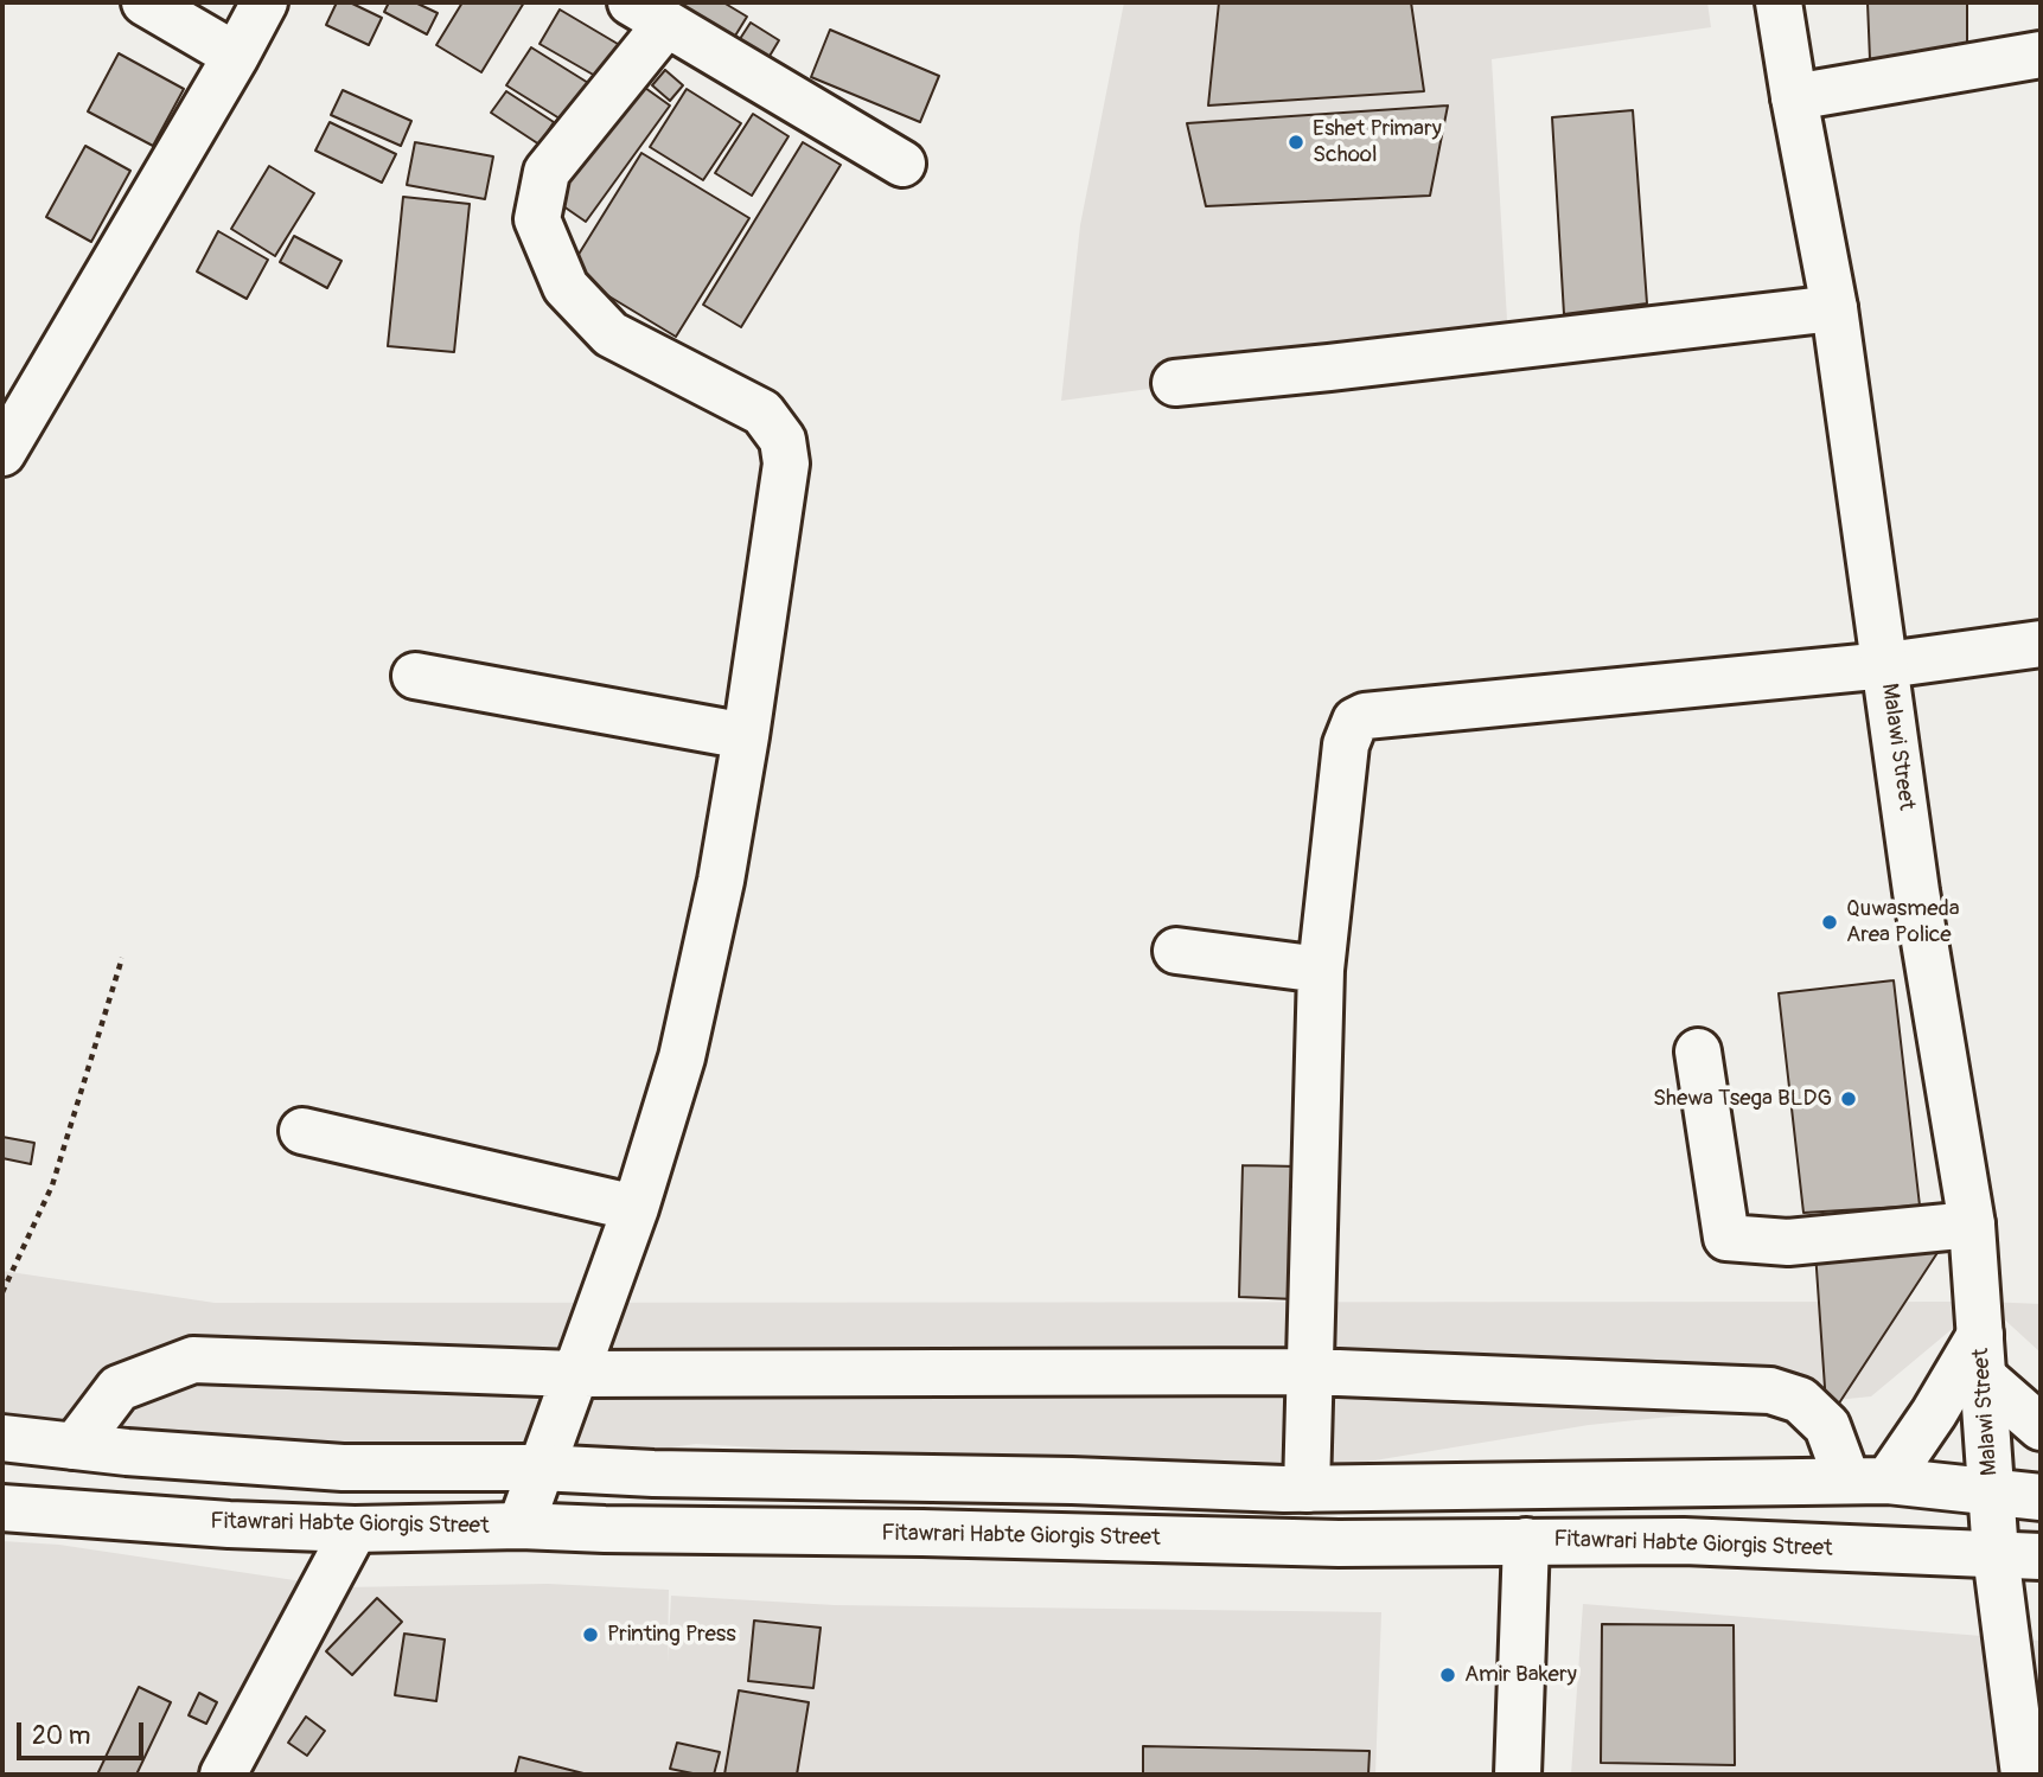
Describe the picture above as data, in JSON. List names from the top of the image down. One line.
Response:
{"streets":{"street":["Malawi Street","Fitawrari Habte Giorgis Street"]},"crossings":[["Malawi Street","Fitawrari Habte Giorgis Street"]],"places":["Eshet Primary School","Quwasmeda Area Police","Shewa Tsega BLDG","Printing Press","Amir Bakery"],"scale_bar":"20 m"}
